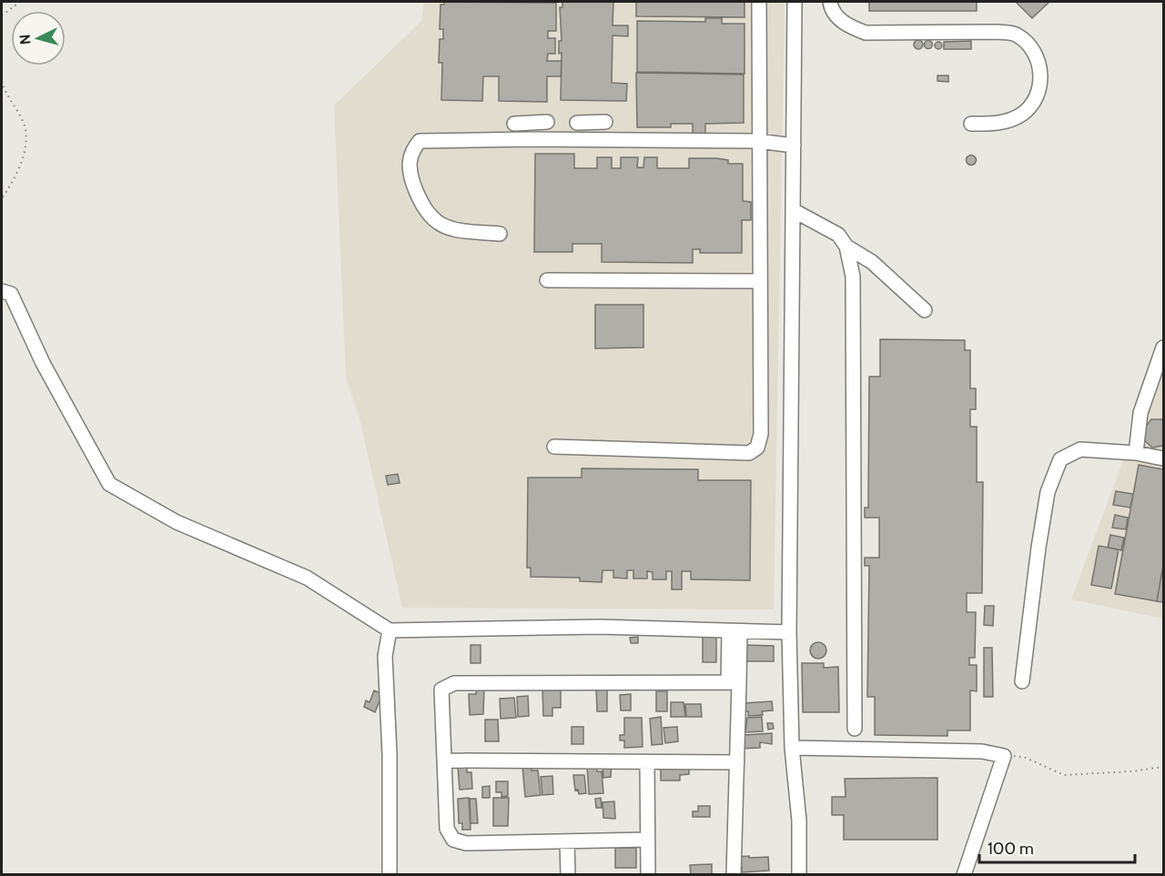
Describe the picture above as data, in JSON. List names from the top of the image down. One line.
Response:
{"scale_bar":"100 m","north":"left"}
